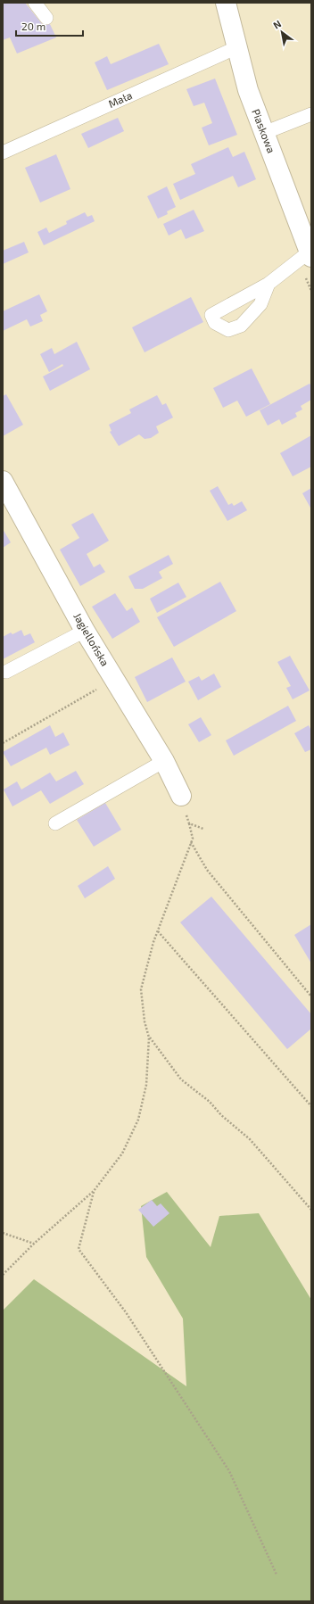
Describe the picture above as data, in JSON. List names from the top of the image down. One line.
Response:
{"streets":{"street":["Piaskowa","Jagiellońska"],"lane":["Mała"]},"crossings":[["Mała","Piaskowa"]],"scale_bar":"20 m","north":"top left"}
